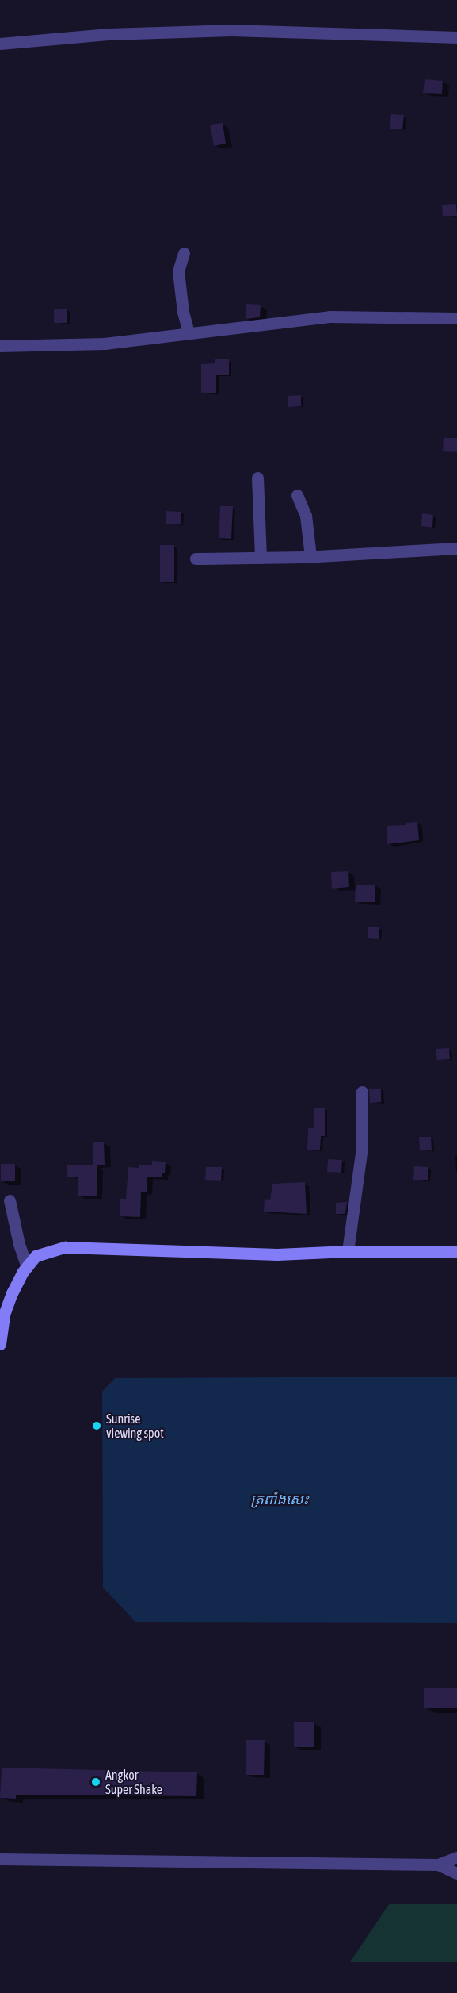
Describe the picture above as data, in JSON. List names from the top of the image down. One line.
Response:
{"water":["ត្រពាំងសេះ"],"places":["Sunrise viewing spot","Angkor Super Shake"]}
